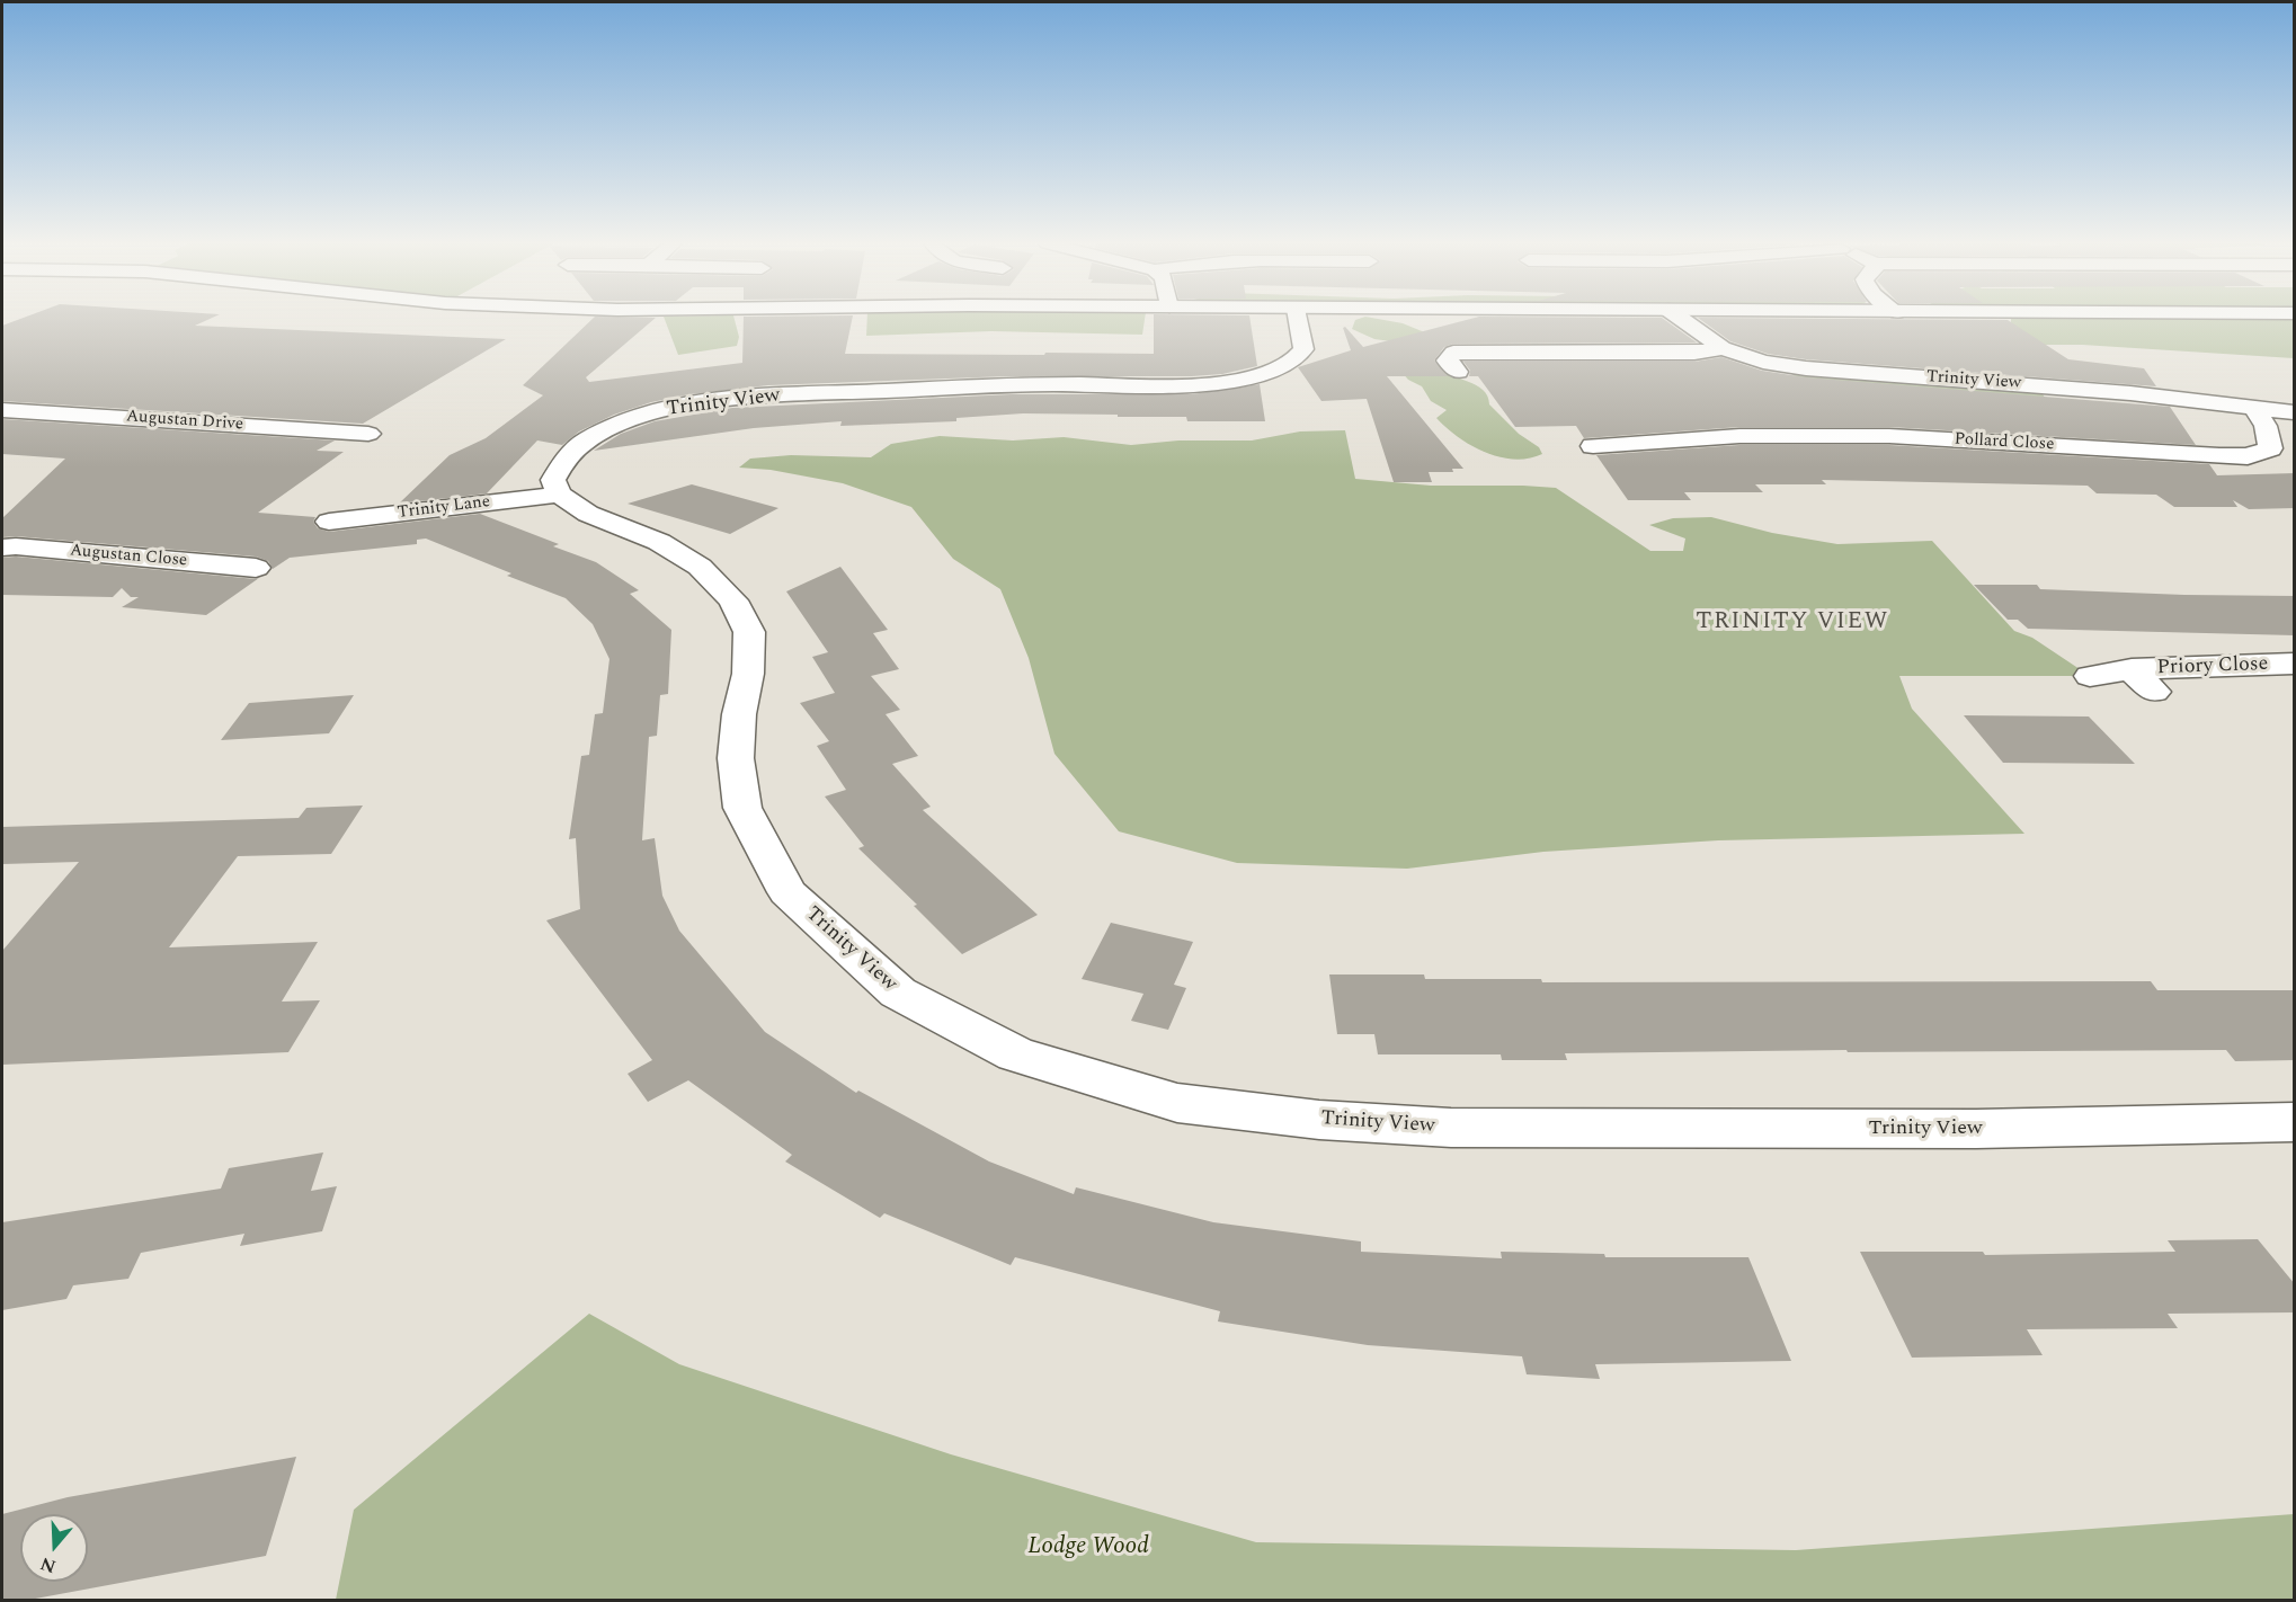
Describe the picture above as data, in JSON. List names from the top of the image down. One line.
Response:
{"streets":{"street":["Trinity View","Augustan Drive","Pollard Close","Trinity Lane","Augustan Close","Priory Close"]},"crossings":[["Trinity View","Pollard Close"],["Trinity View","Trinity Lane"]],"districts":["TRINITY VIEW"],"parks":["Lodge Wood"],"north":"bottom"}
